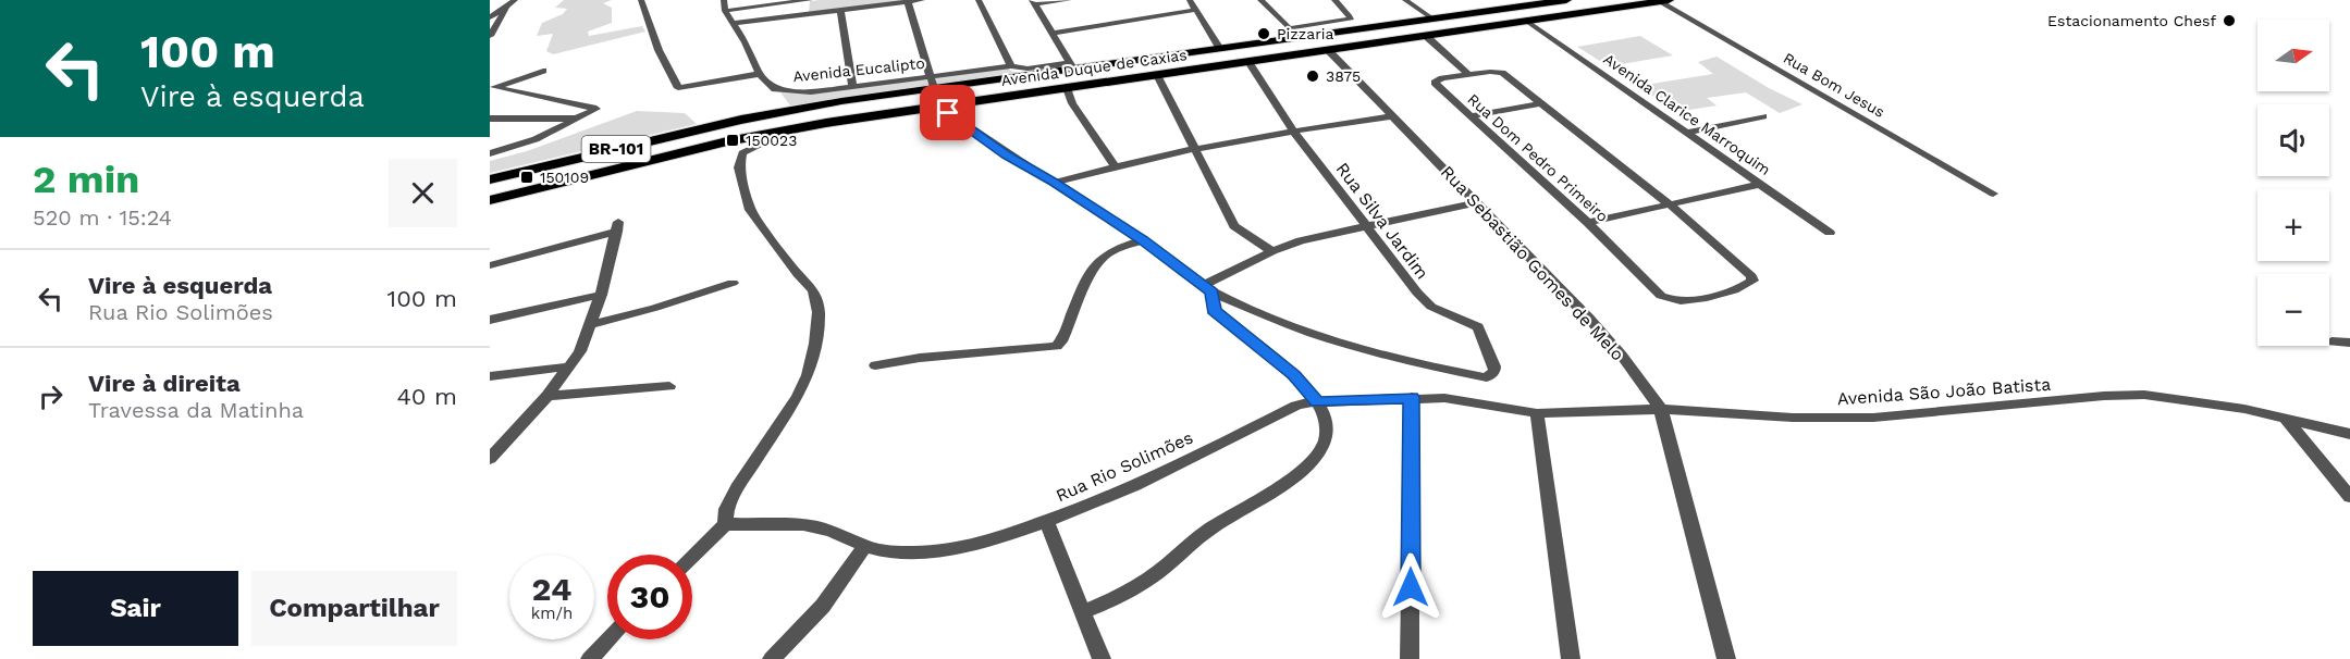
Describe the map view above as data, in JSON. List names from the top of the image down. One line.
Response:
{"streets":{"highway":["Avenida Duque de Caxias","BR-101"],"street":["Avenida Eucalipto","Rua Bom Jesus","Avenida Clarice Marroquim","Rua Dom Pedro Primeiro","Rua Silva Jardim","Rua Sebastião Gomes de Melo","Avenida São João Batista","Rua Rio Solimões"]},"crossings":[["Avenida Duque de Caxias","Avenida Eucalipto"],["Avenida Duque de Caxias","Rua Bom Jesus"],["Avenida Duque de Caxias","Avenida Clarice Marroquim"],["Avenida Duque de Caxias","Rua Silva Jardim"],["Avenida Duque de Caxias","Rua Sebastião Gomes de Melo"],["Rua Sebastião Gomes de Melo","Avenida São João Batista"],["Avenida São João Batista","Rua Rio Solimões"]],"places":{"other":["Estacionamento Chesf","Pizzaria","3875"],"transit":["150023","150109"]},"north":"right","page":{"turn":["100 m","Vire à esquerda"],"map_buttons":["+","−"],"heading":["2 min","520 m · 15:24"],"list":[{"name":"Vire à esquerda","note":"Rua Rio Solimões","value":"100 m"},{"name":"Vire à direita","note":"Travessa da Matinha","value":"40 m"}],"speed":"24 km/h","limit":"30","buttons":["Sair","Compartilhar"]}}
